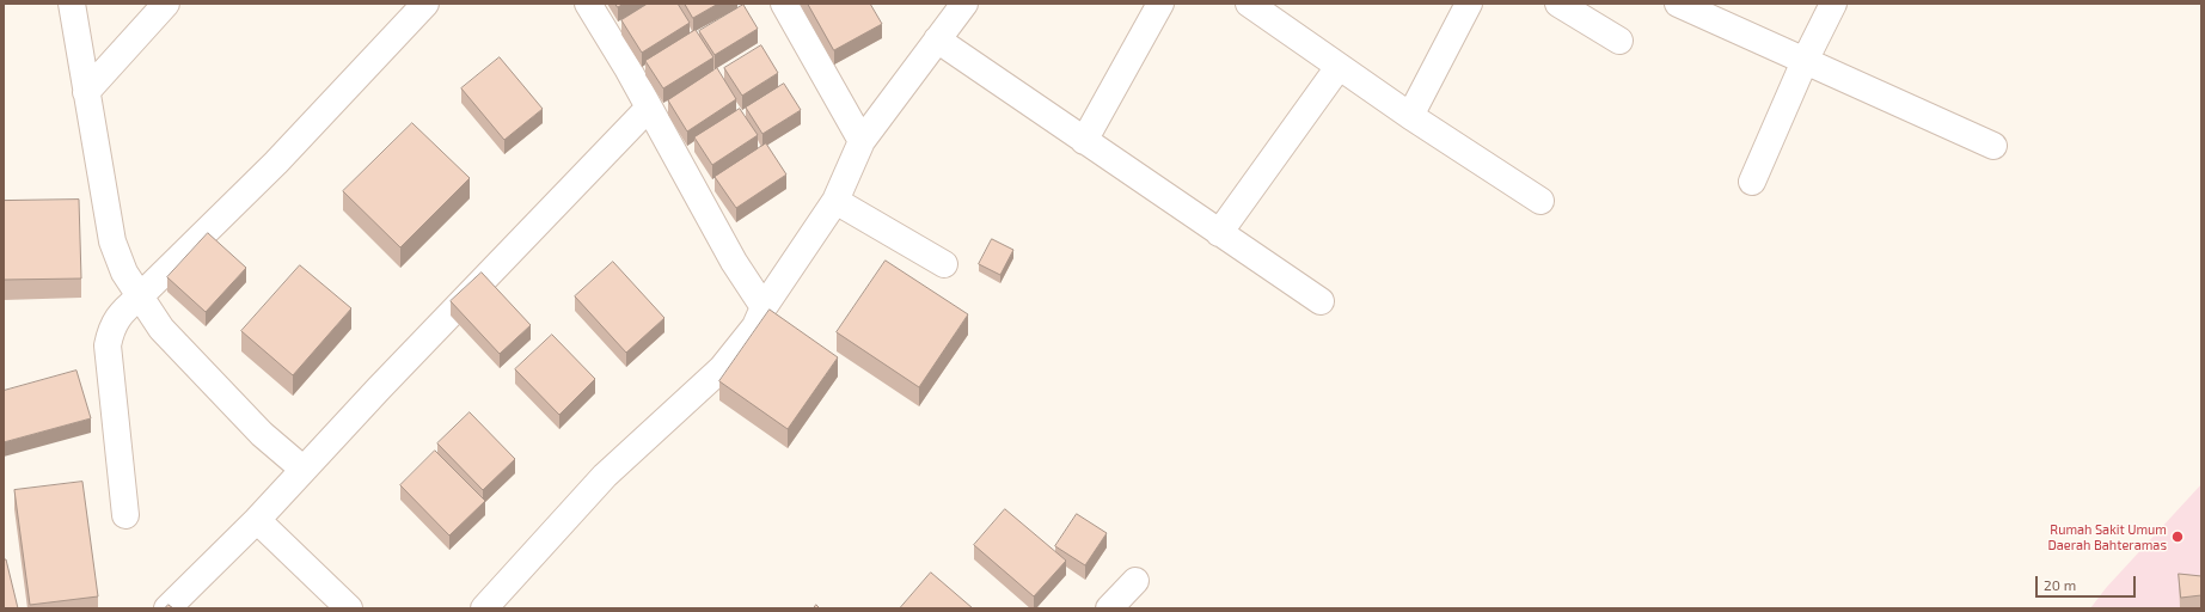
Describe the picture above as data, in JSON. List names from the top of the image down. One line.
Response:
{"places":["Rumah Sakit Umum Daerah Bahteramas"],"scale_bar":"20 m"}
